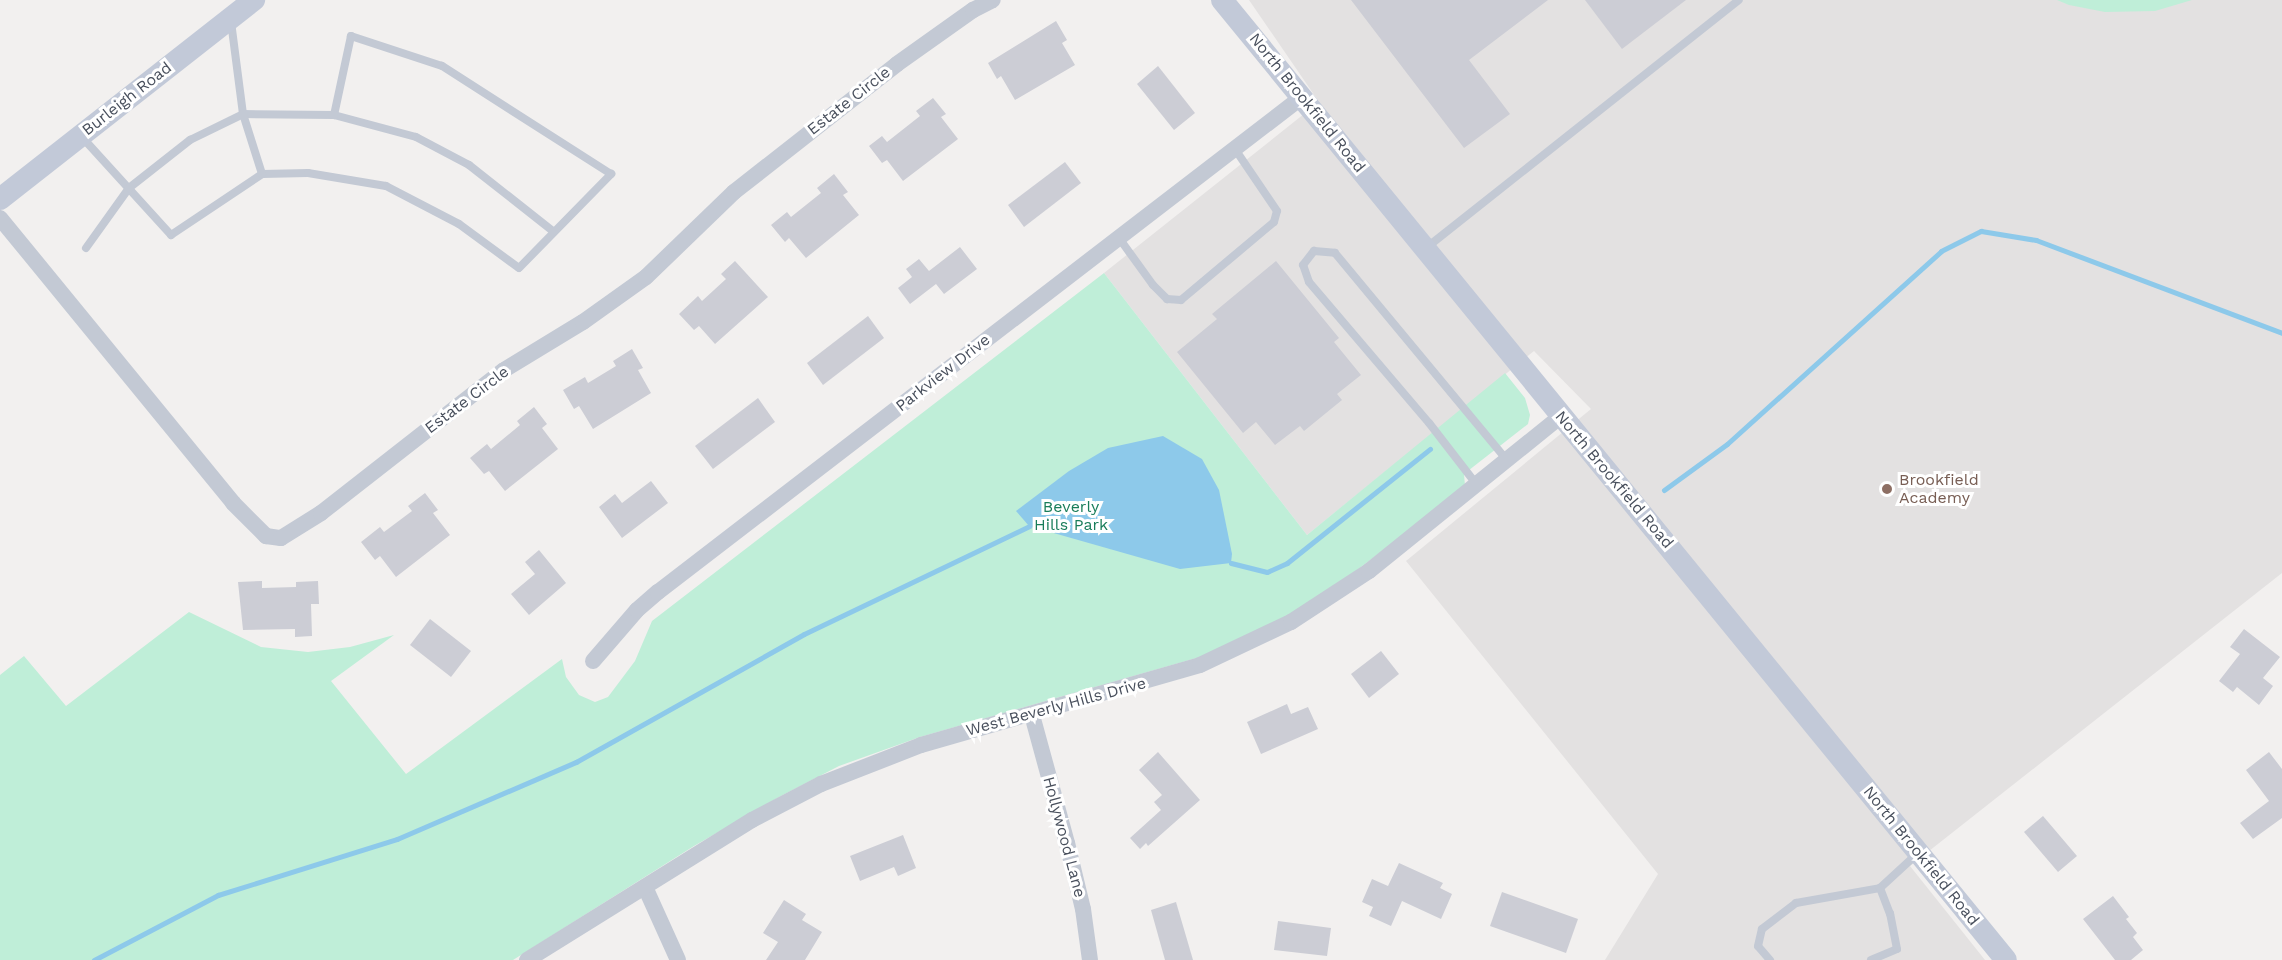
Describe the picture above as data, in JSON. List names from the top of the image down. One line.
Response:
{"streets":{"street":["Burleigh Road","Estate Circle","North Brookfield Road","Parkview Drive","West Beverly Hills Drive","Hollywood Lane"]},"crossings":[["North Brookfield Road","Parkview Drive"],["North Brookfield Road","West Beverly Hills Drive"],["West Beverly Hills Drive","Hollywood Lane"]],"parks":["Beverly Hills Park"],"places":["Brookfield Academy"]}
